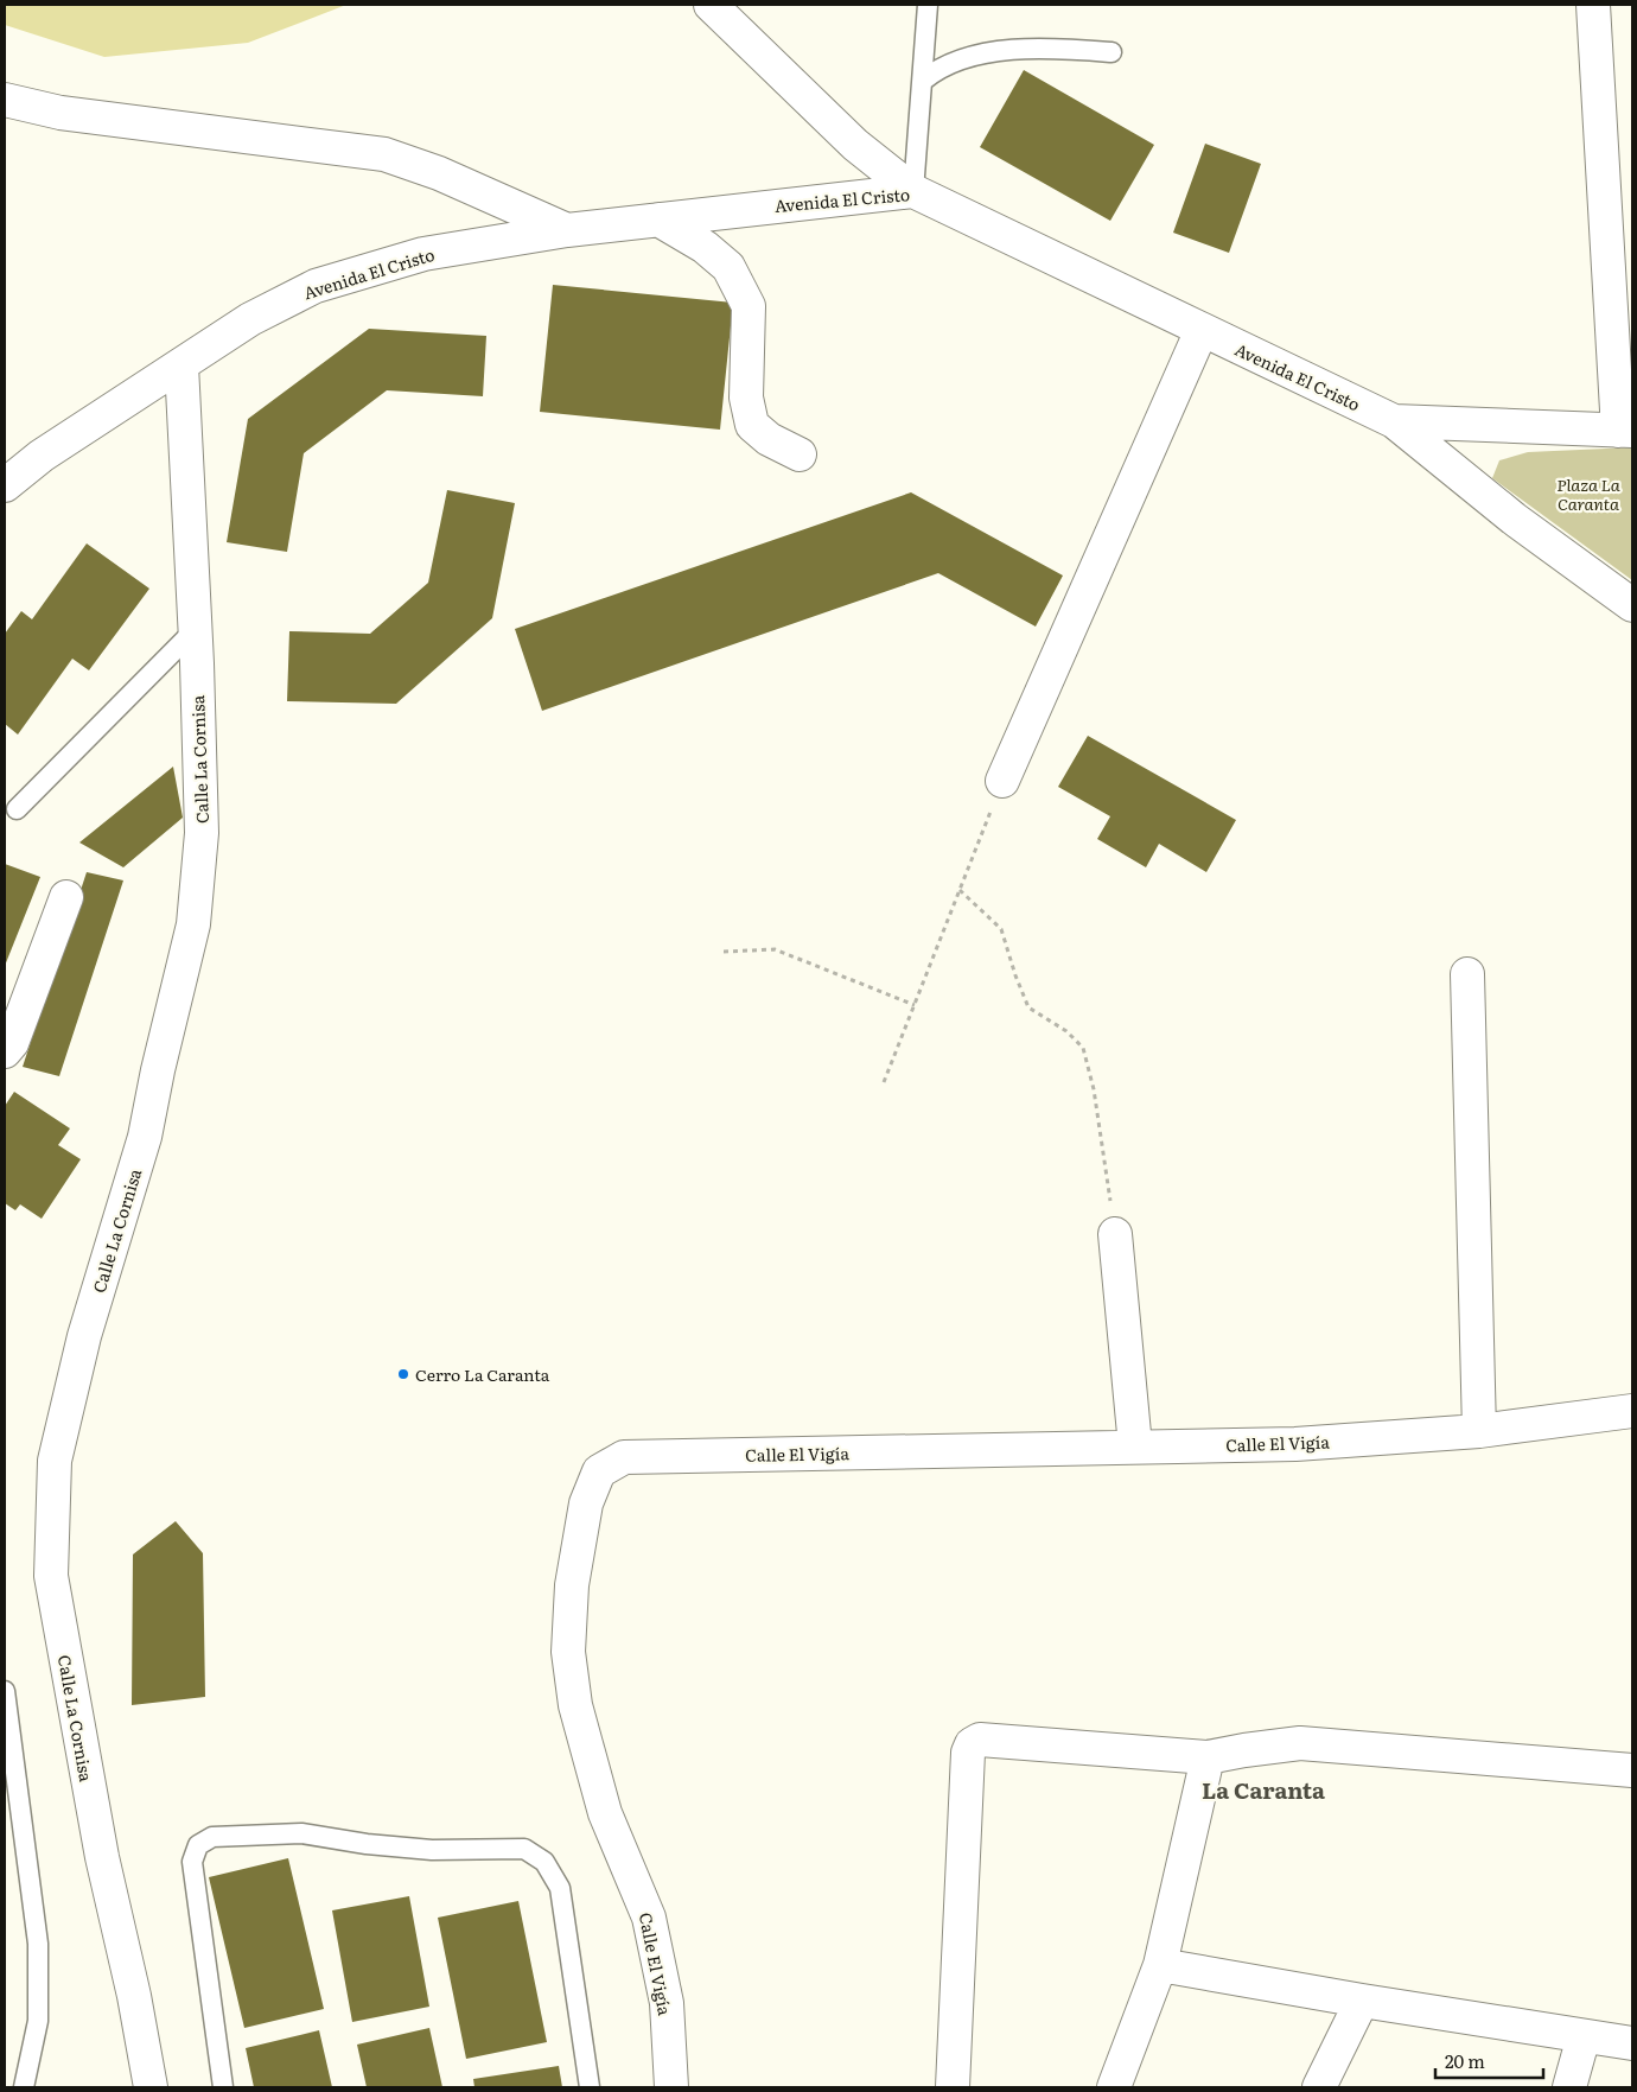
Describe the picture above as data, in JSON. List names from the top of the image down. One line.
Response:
{"streets":{"street":["Avenida El Cristo","Calle La Cornisa","Calle El Vigía"]},"crossings":[["Avenida El Cristo","Calle La Cornisa"]],"districts":["La Caranta"],"parks":["Plaza La Caranta"],"places":["Cerro La Caranta"],"scale_bar":"20 m"}
